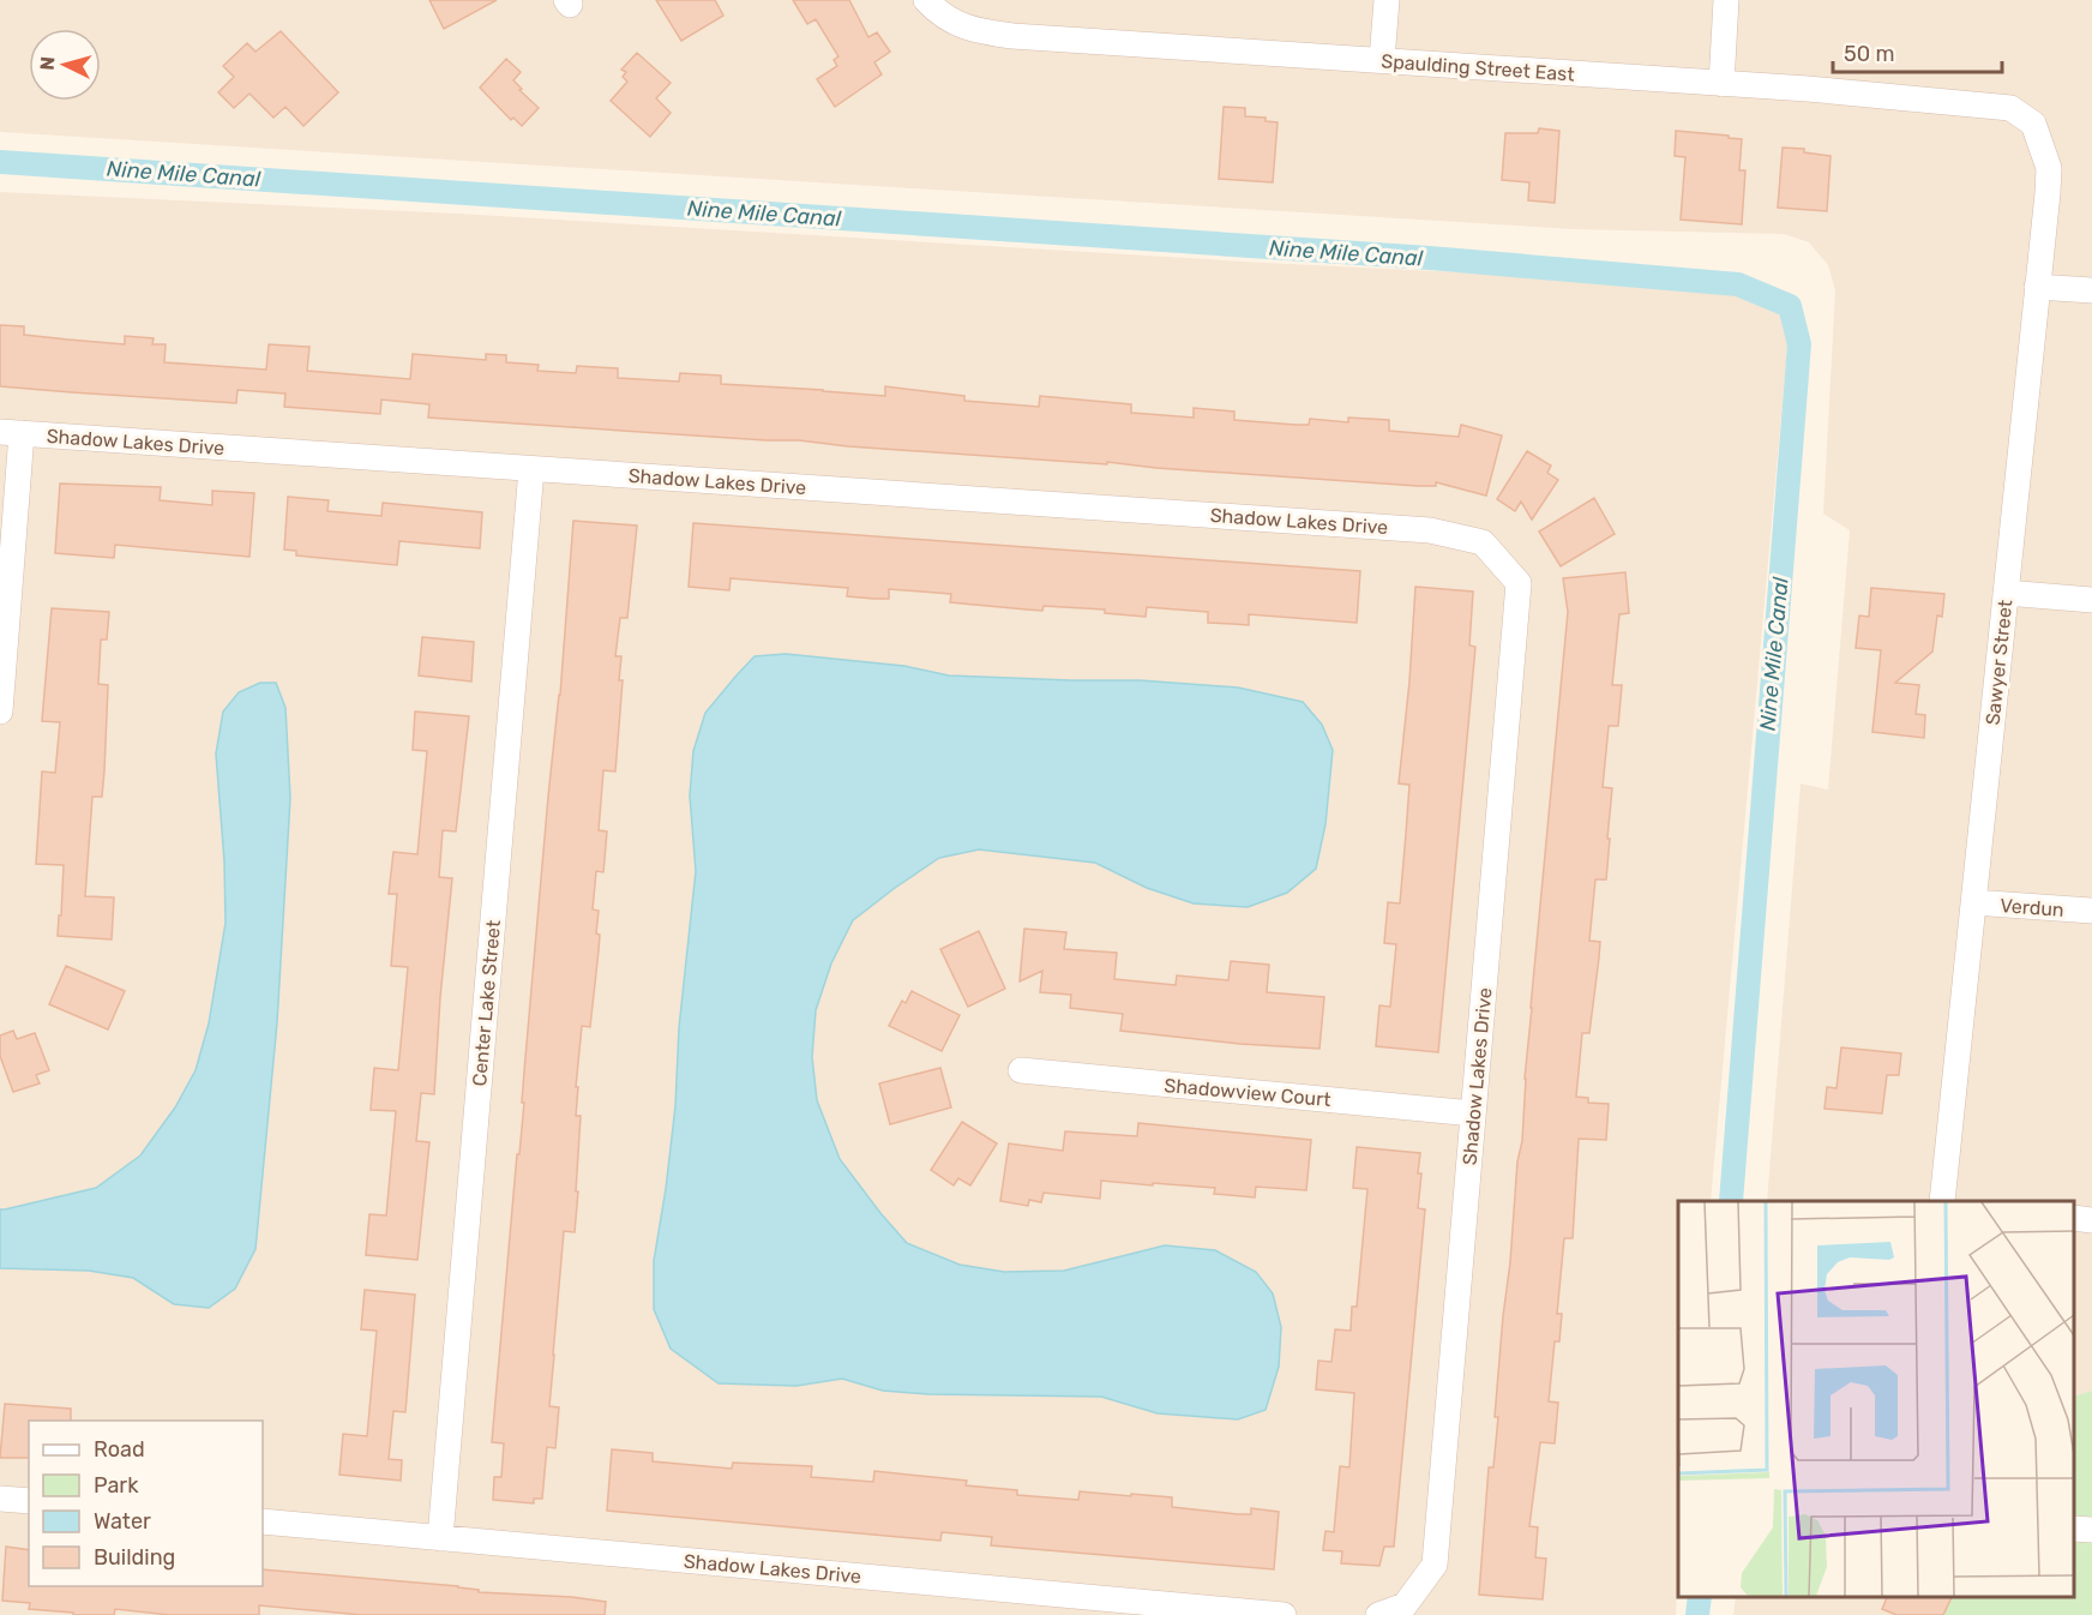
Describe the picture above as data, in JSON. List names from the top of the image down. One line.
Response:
{"streets":{"street":["Spaulding Street East","Shadow Lakes Drive","Sawyer Street","Verdun","Center Lake Street","Shadowview Court"]},"crossings":[["Spaulding Street East","Sawyer Street"],["Shadow Lakes Drive","Center Lake Street"],["Shadow Lakes Drive","Shadowview Court"],["Sawyer Street","Verdun"]],"water":["Nine Mile Canal"],"legend":["Road","Park","Water","Building"],"scale_bar":"50 m","north":"left"}
